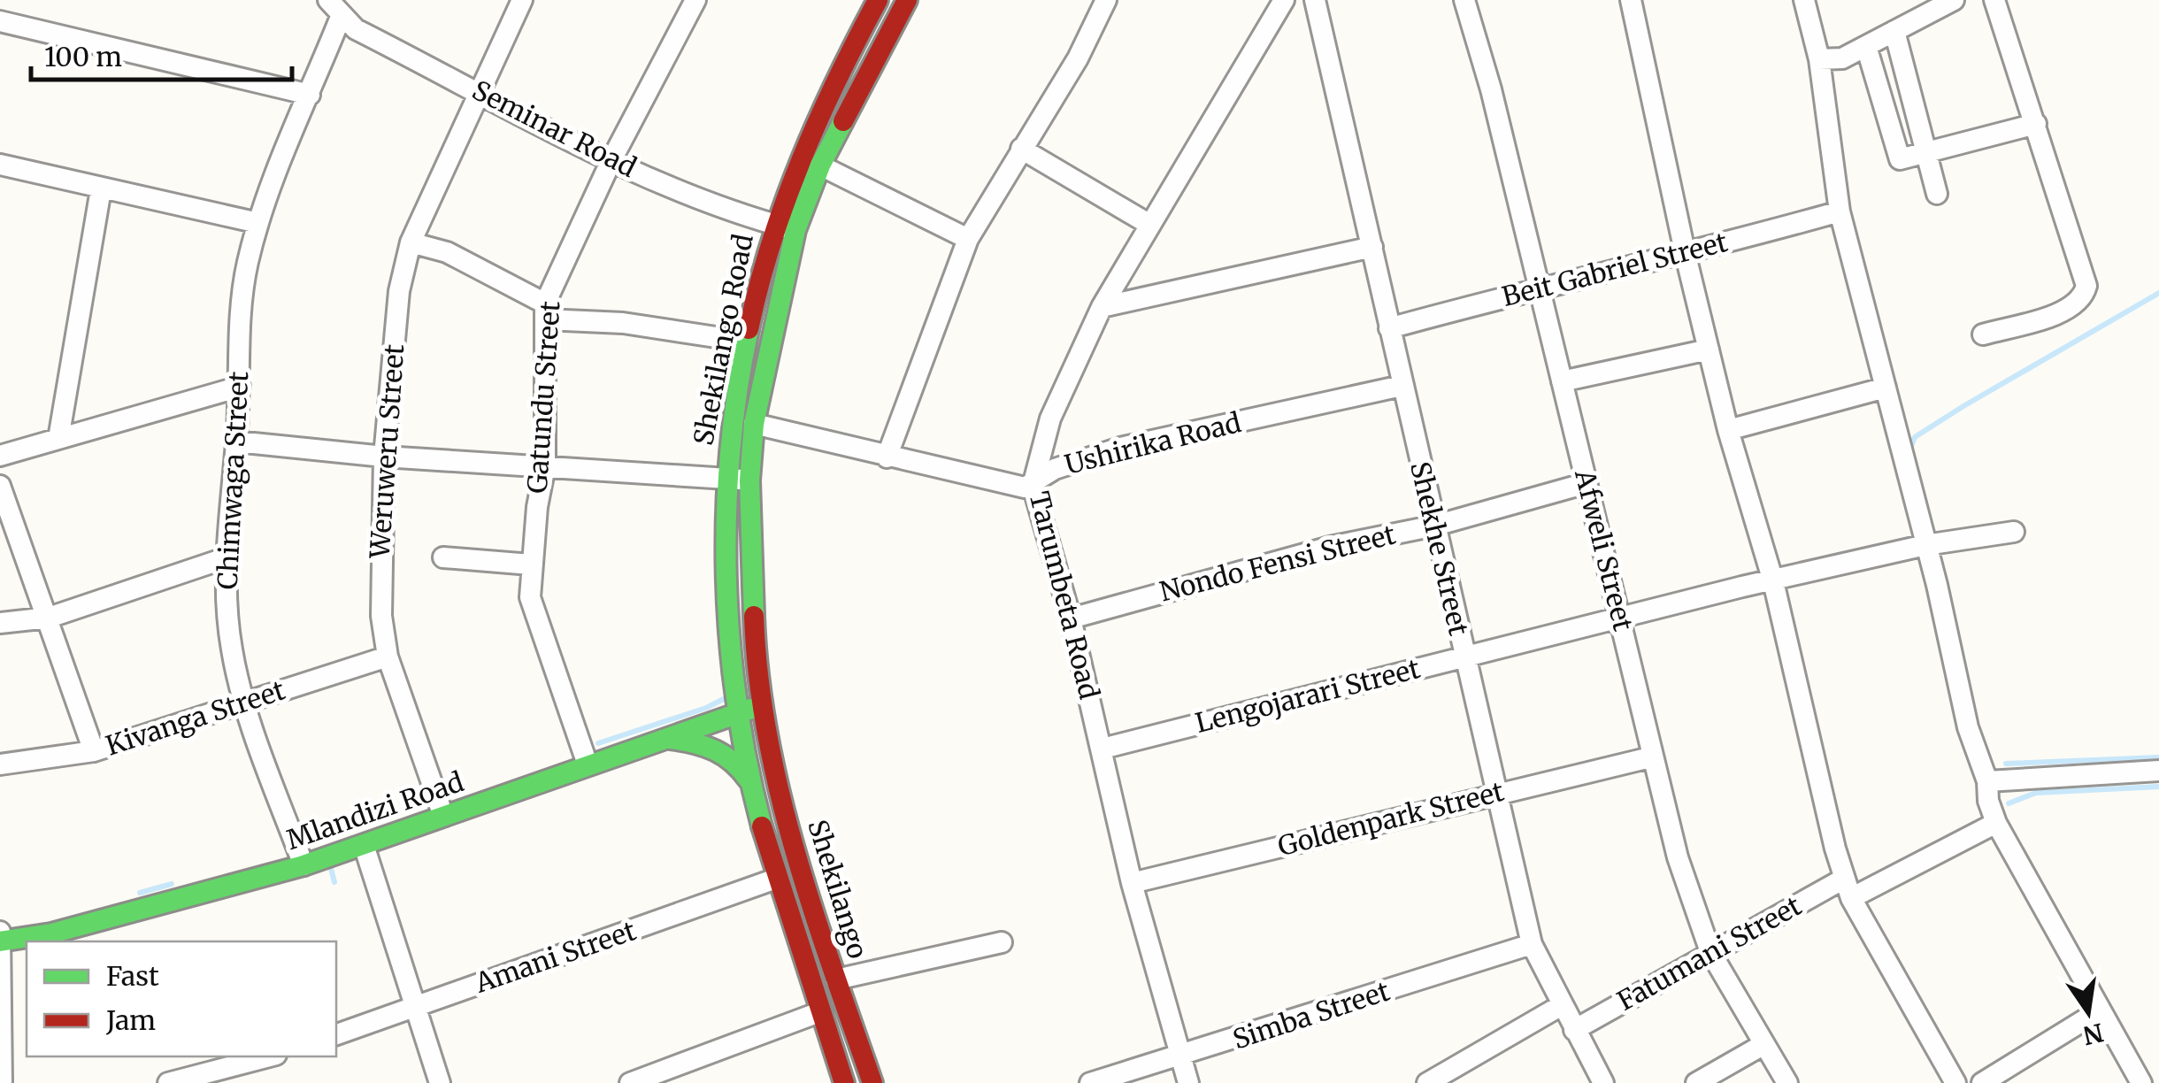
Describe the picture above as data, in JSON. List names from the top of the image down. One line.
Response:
{"streets":{"main road":["Shekilango Road","Mlandizi Road","Shekilango"],"street":["Seminar Road","Beit Gabriel Street","Gatundu Street","Ushirika Road","Weruweru Street","Chimwaga Street","Shekhe Street","Afweli Street","Nondo Fensi Street","Tarumbeta Road","Lengojarari Street","Kivanga Street","Goldenpark Street","Fatumani Street","Amani Street","Simba Street"]},"crossings":[["Seminar Road","Shekilango Road"],["Seminar Road","Gatundu Street"],["Seminar Road","Weruweru Street"],["Seminar Road","Chimwaga Street"],["Beit Gabriel Street","Shekhe Street"],["Beit Gabriel Street","Afweli Street"],["Shekilango Road","Ushirika Road"],["Shekilango Road","Mlandizi Road"],["Shekilango Road","Shekilango"],["Gatundu Street","Mlandizi Road"],["Ushirika Road","Shekhe Street"],["Ushirika Road","Tarumbeta Road"],["Weruweru Street","Kivanga Street"],["Weruweru Street","Mlandizi Road"],["Chimwaga Street","Kivanga Street"],["Chimwaga Street","Mlandizi Road"],["Shekhe Street","Nondo Fensi Street"],["Shekhe Street","Lengojarari Street"],["Shekhe Street","Goldenpark Street"],["Shekhe Street","Fatumani Street"],["Shekhe Street","Simba Street"],["Afweli Street","Nondo Fensi Street"],["Afweli Street","Lengojarari Street"],["Afweli Street","Goldenpark Street"],["Afweli Street","Fatumani Street"],["Nondo Fensi Street","Tarumbeta Road"],["Tarumbeta Road","Lengojarari Street"],["Tarumbeta Road","Goldenpark Street"],["Tarumbeta Road","Simba Street"],["Mlandizi Road","Shekilango"],["Shekilango","Amani Street"]],"legend":["Fast","Jam"],"scale_bar":"100 m","north":"bottom"}
